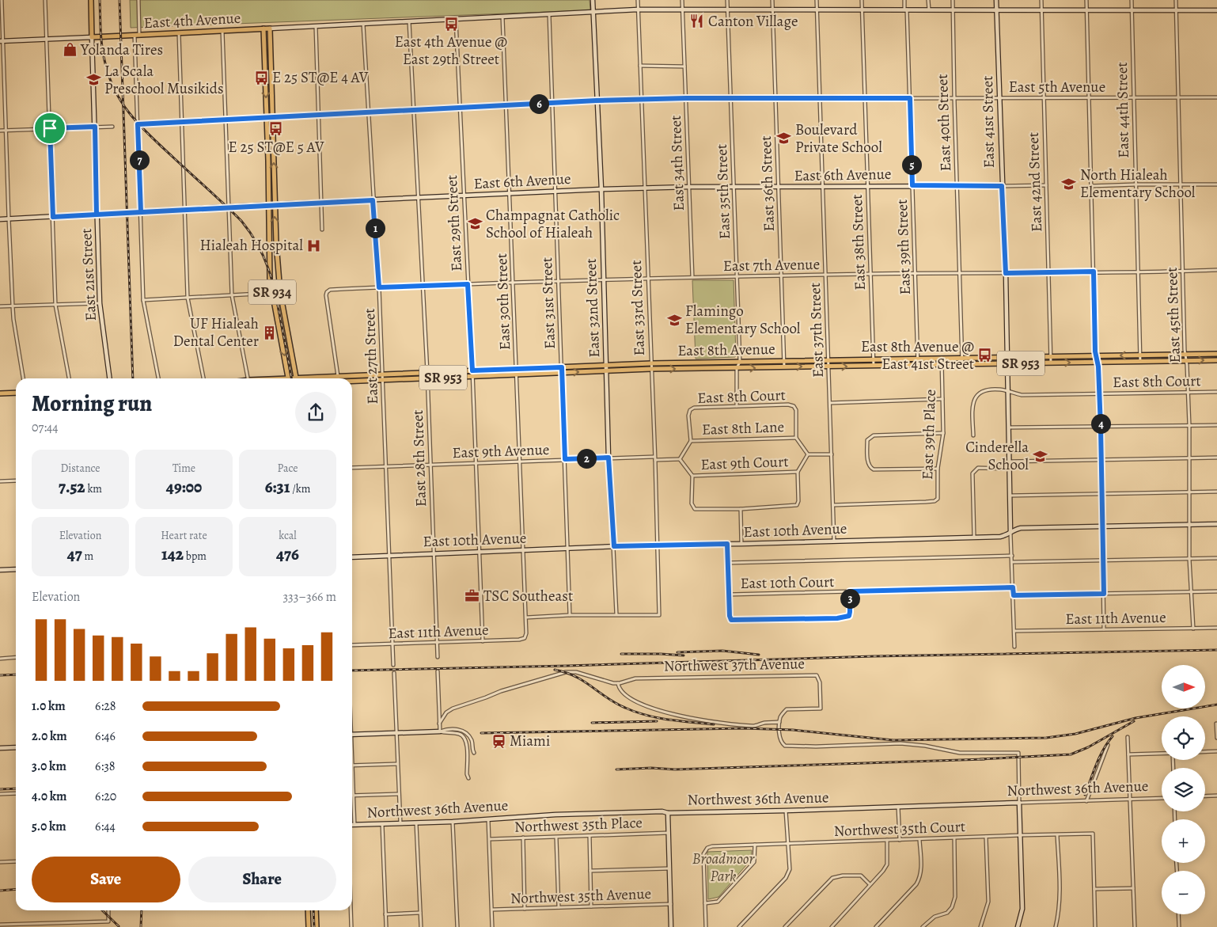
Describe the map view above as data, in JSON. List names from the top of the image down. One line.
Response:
{"streets":{"main road":["East 4th Avenue","East 21st Street","SR 934","East 8th Avenue","SR 953"],"street":["East 5th Avenue","East 44th Street","East 41st Street","East 40th Street","East 34th Street","East 6th Avenue","East 42nd Street","East 36th Street","East 35th Street","East 29th Street","East 38th Street","East 39th Street","East 7th Avenue","East 30th Street","East 31st Street","East 32nd Street","East 33rd Street","East 45th Street","East 37th Street","East 27th Street","East 8th Court","East 8th Lane","East 39th Place","East 9th Avenue","East 28th Street","East 9th Court","East 10th Avenue","East 10th Court","East 11th Avenue","Northwest 37th Avenue","Northwest 36th Avenue","Northwest 35th Place","Northwest 35th Court","Northwest 35th Avenue"]},"crossings":[["East 4th Avenue","East 44th Street"],["East 4th Avenue","East 41st Street"],["East 4th Avenue","East 40th Street"],["East 4th Avenue","East 34th Street"],["East 4th Avenue","East 42nd Street"],["East 4th Avenue","East 36th Street"],["East 4th Avenue","East 35th Street"],["East 4th Avenue","East 29th Street"],["East 4th Avenue","East 38th Street"],["East 4th Avenue","East 39th Street"],["East 4th Avenue","East 21st Street"],["East 4th Avenue","SR 934"],["East 4th Avenue","East 30th Street"],["East 4th Avenue","East 31st Street"],["East 4th Avenue","East 32nd Street"],["East 4th Avenue","East 33rd Street"],["East 4th Avenue","East 45th Street"],["East 4th Avenue","East 37th Street"],["East 4th Avenue","East 27th Street"],["East 4th Avenue","East 28th Street"],["East 5th Avenue","East 44th Street"],["East 5th Avenue","East 41st Street"],["East 5th Avenue","East 40th Street"],["East 5th Avenue","East 34th Street"],["East 5th Avenue","East 42nd Street"],["East 5th Avenue","East 36th Street"],["East 5th Avenue","East 35th Street"],["East 5th Avenue","East 29th Street"],["East 5th Avenue","East 38th Street"],["East 5th Avenue","East 39th Street"],["East 5th Avenue","SR 934"],["East 5th Avenue","East 30th Street"],["East 5th Avenue","East 31st Street"],["East 5th Avenue","East 32nd Street"],["East 5th Avenue","East 33rd Street"],["East 5th Avenue","East 45th Street"],["East 5th Avenue","East 37th Street"],["East 5th Avenue","East 27th Street"],["East 5th Avenue","East 28th Street"],["East 44th Street","East 7th Avenue"],["East 44th Street","East 8th Avenue"],["East 41st Street","East 6th Avenue"],["East 41st Street","East 7th Avenue"],["East 41st Street","East 8th Avenue"],["East 41st Street","East 8th Court"],["East 41st Street","East 10th Avenue"],["East 41st Street","East 10th Court"],["East 41st Street","East 11th Avenue"],["East 40th Street","East 6th Avenue"],["East 40th Street","East 7th Avenue"],["East 40th Street","East 8th Avenue"],["East 34th Street","East 6th Avenue"],["East 34th Street","East 7th Avenue"],["East 6th Avenue","East 42nd Street"],["East 6th Avenue","East 36th Street"],["East 6th Avenue","East 35th Street"],["East 6th Avenue","East 29th Street"],["East 6th Avenue","East 38th Street"],["East 6th Avenue","East 39th Street"],["East 6th Avenue","East 21st Street"],["East 6th Avenue","SR 934"],["East 6th Avenue","East 30th Street"],["East 6th Avenue","East 31st Street"],["East 6th Avenue","East 32nd Street"],["East 6th Avenue","East 33rd Street"],["East 6th Avenue","East 37th Street"],["East 6th Avenue","East 27th Street"],["East 6th Avenue","East 28th Street"],["East 42nd Street","East 7th Avenue"],["East 42nd Street","East 8th Avenue"],["East 36th Street","East 7th Avenue"],["East 36th Street","East 8th Avenue"],["East 35th Street","East 7th Avenue"],["East 35th Street","East 8th Avenue"],["East 29th Street","East 7th Avenue"],["East 29th Street","East 8th Avenue"],["East 29th Street","East 9th Avenue"],["East 29th Street","East 10th Avenue"],["East 29th Street","East 11th Avenue"],["East 38th Street","East 7th Avenue"],["East 38th Street","East 8th Avenue"],["East 39th Street","East 7th Avenue"],["East 39th Street","East 8th Avenue"],["East 7th Avenue","East 30th Street"],["East 7th Avenue","East 31st Street"],["East 7th Avenue","East 32nd Street"],["East 7th Avenue","East 33rd Street"],["East 7th Avenue","East 45th Street"],["East 7th Avenue","East 37th Street"],["East 7th Avenue","East 8th Avenue"],["East 7th Avenue","East 27th Street"],["East 7th Avenue","East 28th Street"],["East 30th Street","East 8th Avenue"],["East 30th Street","East 9th Avenue"],["East 30th Street","East 10th Avenue"],["East 30th Street","East 11th Avenue"],["East 31st Street","East 8th Avenue"],["East 31st Street","East 9th Avenue"],["East 31st Street","East 10th Avenue"],["East 32nd Street","East 33rd Street"],["East 32nd Street","East 8th Avenue"],["East 32nd Street","East 9th Avenue"],["East 32nd Street","East 10th Avenue"],["East 33rd Street","East 8th Avenue"],["East 33rd Street","East 9th Avenue"],["East 33rd Street","East 10th Avenue"],["East 45th Street","East 8th Avenue"],["East 45th Street","East 8th Court"],["East 45th Street","East 10th Avenue"],["East 45th Street","East 11th Avenue"],["East 37th Street","East 8th Avenue"],["East 37th Street","East 39th Place"],["East 37th Street","East 10th Avenue"],["East 8th Avenue","East 27th Street"],["East 8th Avenue","East 39th Place"],["East 8th Avenue","East 28th Street"],["East 27th Street","East 9th Avenue"],["East 27th Street","East 10th Avenue"],["East 27th Street","East 11th Avenue"],["East 8th Court","East 8th Lane"],["East 9th Avenue","East 28th Street"],["East 28th Street","East 10th Avenue"],["East 28th Street","East 11th Avenue"]],"parks":["Broadmoor Park"],"places":{"restaurant":["Canton Village"],"bus stop":["East 4th Avenue @ East 29th Street","E 25 ST@E 4 AV","E 25 ST@E 5 AV","East 8th Avenue @ East 41st Street"],"shop":["Yolanda Tires"],"school or university":["La Scala Preschool Musikids","Boulevard Private School","North Hialeah Elementary School","Champagnat Catholic School of Hialeah","Flamingo Elementary School","Cinderella School"],"hospital":["Hialeah Hospital"],"building":["UF Hialeah Dental Center"],"office":["TSC Southeast"],"station":["Miami"]},"north":"right","page":{"pins":["6","7","5","1","4","2","3"],"heading":["Morning run","07:44"],"stats":[["Distance","7.52 km"],["Time","49:00"],["Pace","6:31 /km"],["Elevation","47 m"],["Heart rate","142 bpm"],["kcal","476"]],"chart":["Elevation","333–366 m"],"map_buttons":["+","−"],"list":[{"name":"1.0 km","note":"6:28"},{"name":"2.0 km","note":"6:46"},{"name":"3.0 km","note":"6:38"},{"name":"4.0 km","note":"6:20"},{"name":"5.0 km","note":"6:44"}],"buttons":["Save","Share"]}}
